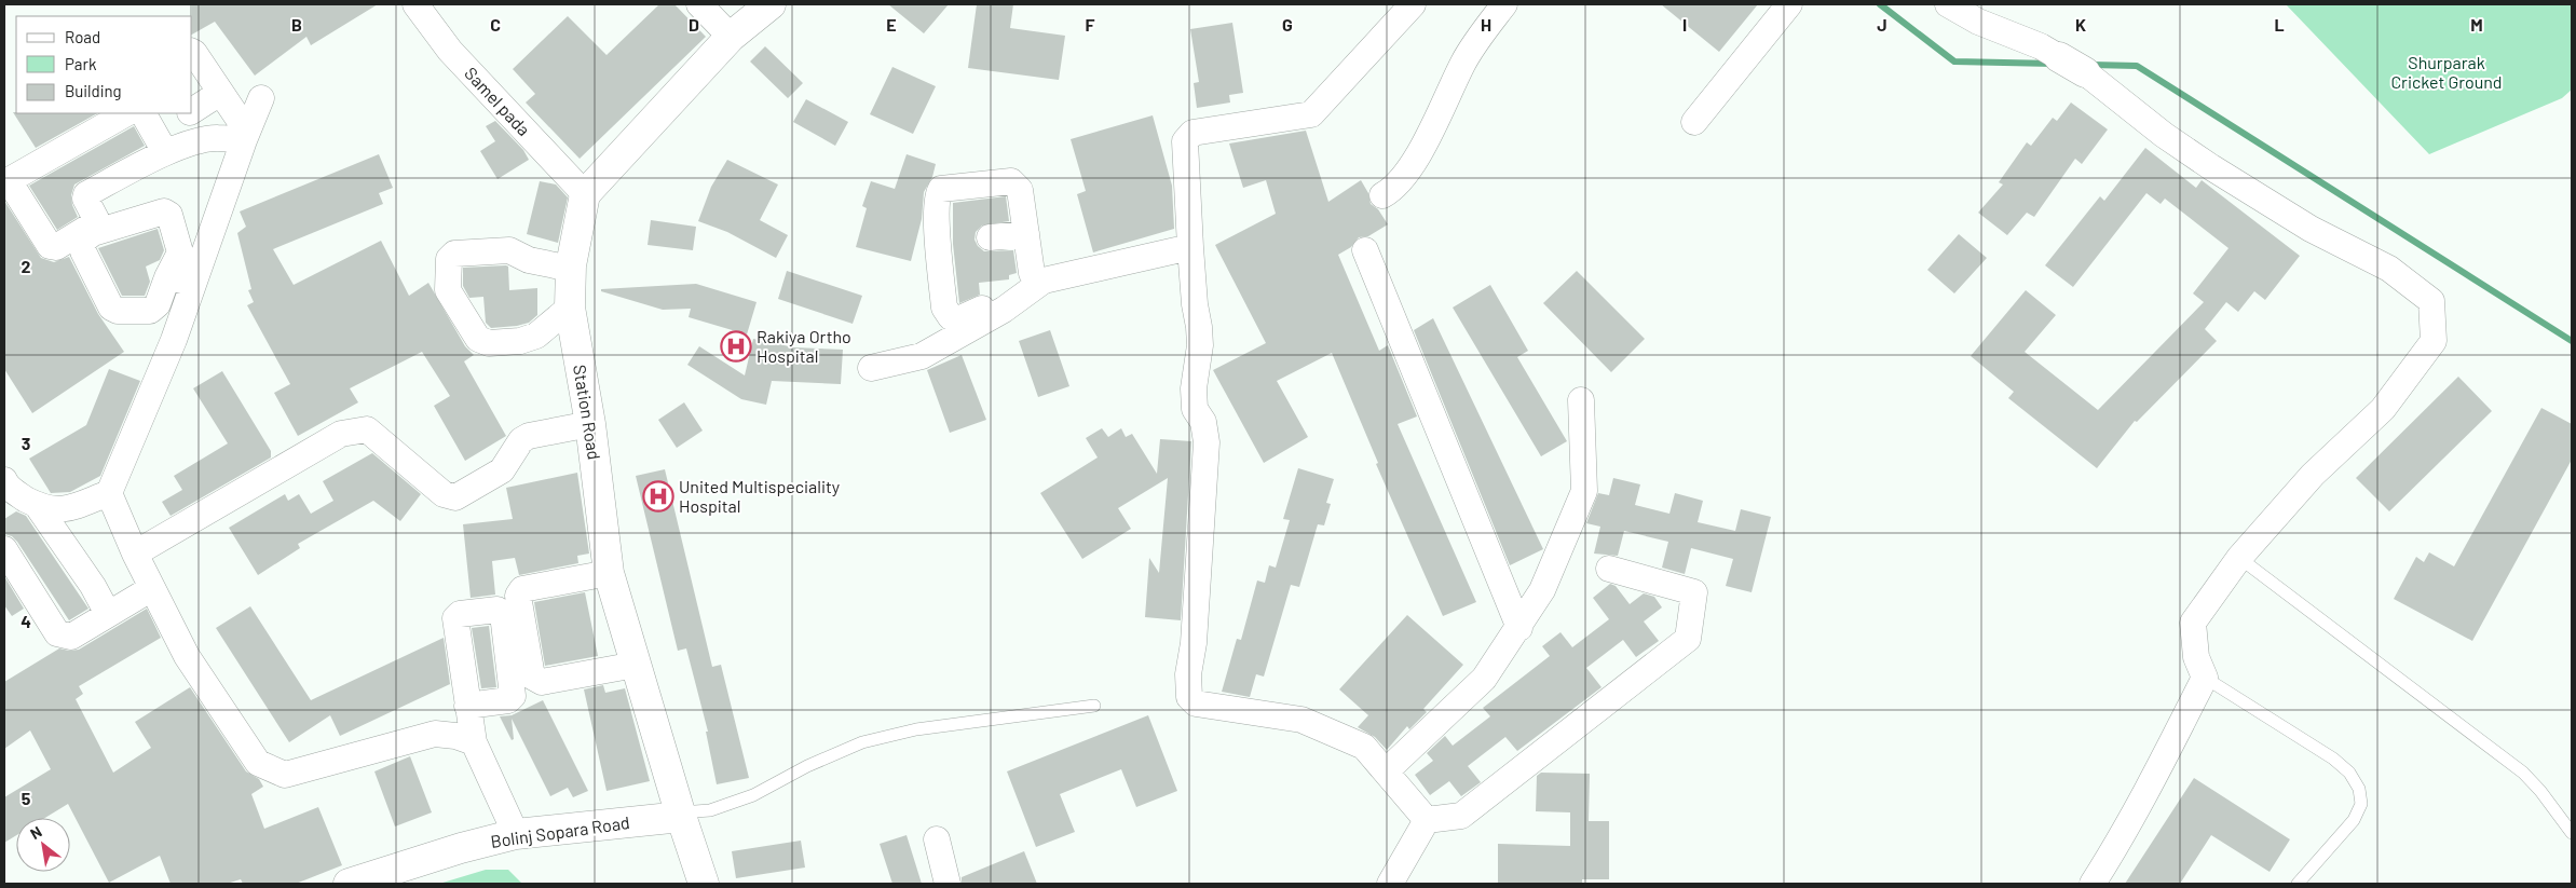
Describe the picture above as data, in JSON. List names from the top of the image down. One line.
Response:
{"streets":{"main road":["Station Road","Bolinj Sopara Road"],"street":["Samel pada"]},"crossings":[["Samel pada","Station Road"],["Station Road","Bolinj Sopara Road"]],"parks":["Shurparak Cricket Ground"],"places":{"hospital":["Rakiya Ortho Hospital","United Multispeciality Hospital"]},"legend":["Road","Park","Building"],"north":"top left","grid":{"columns":["B","C","D","E","F","G","H","I","J","K","L","M"],"rows":["2","3","4","5"]}}
